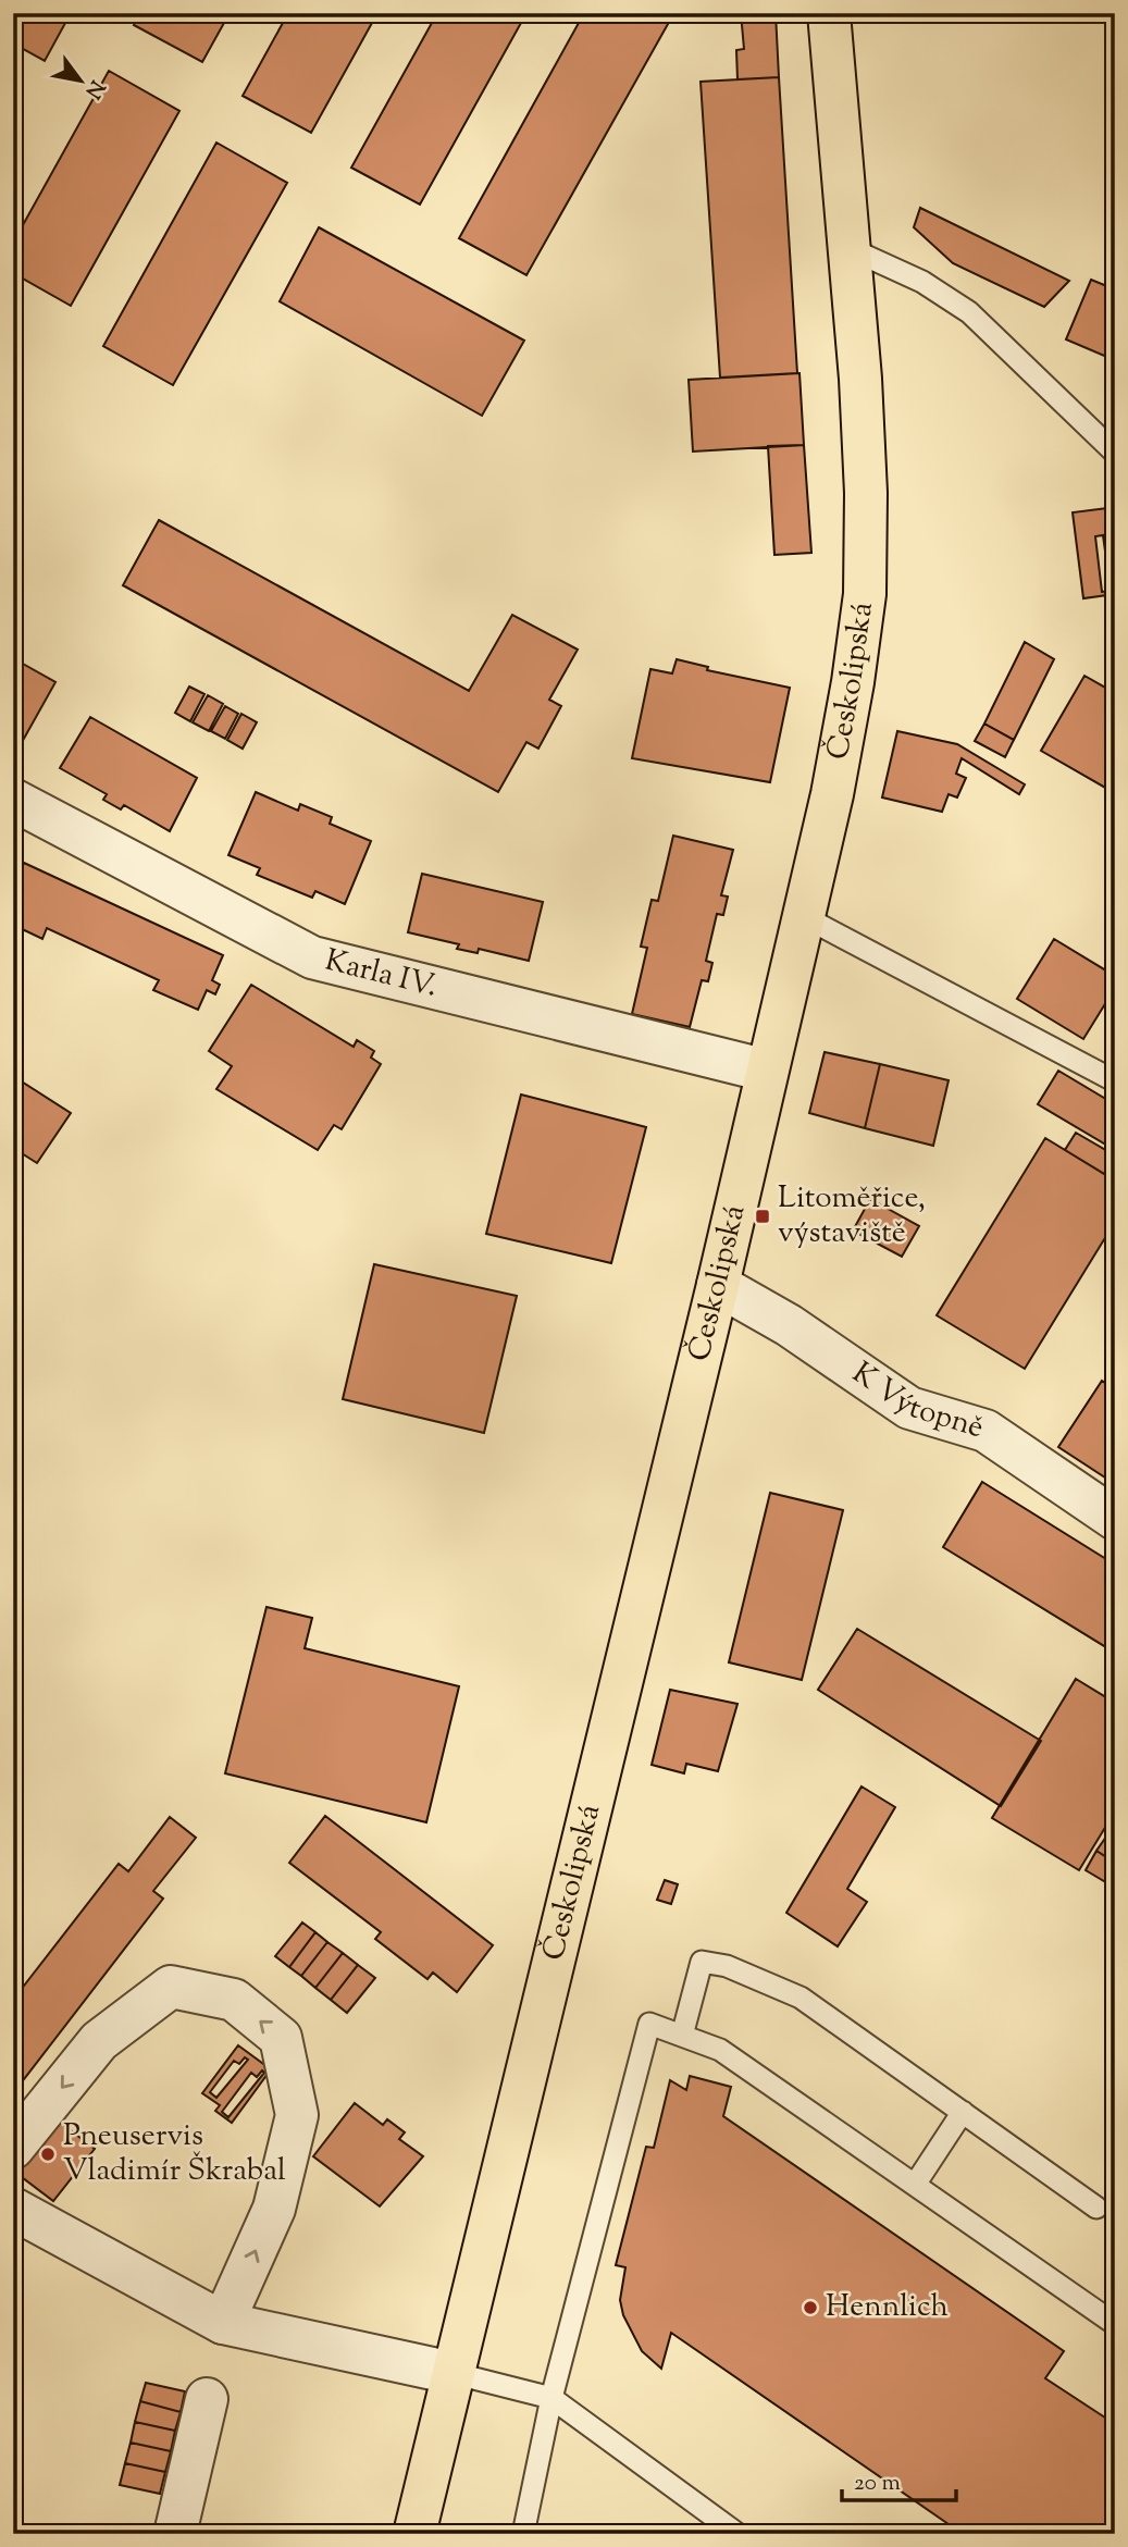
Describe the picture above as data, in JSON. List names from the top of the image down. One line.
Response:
{"streets":{"main road":["Českolipská"],"street":["Karla IV.","K Výtopně"]},"crossings":[["Českolipská","Karla IV."],["Českolipská","K Výtopně"]],"places":{"transit":["Litoměřice, výstaviště"],"other":["Pneuservis Vladimír Škrabal","Hennlich"]},"scale_bar":"20 m","north":"bottom right"}
